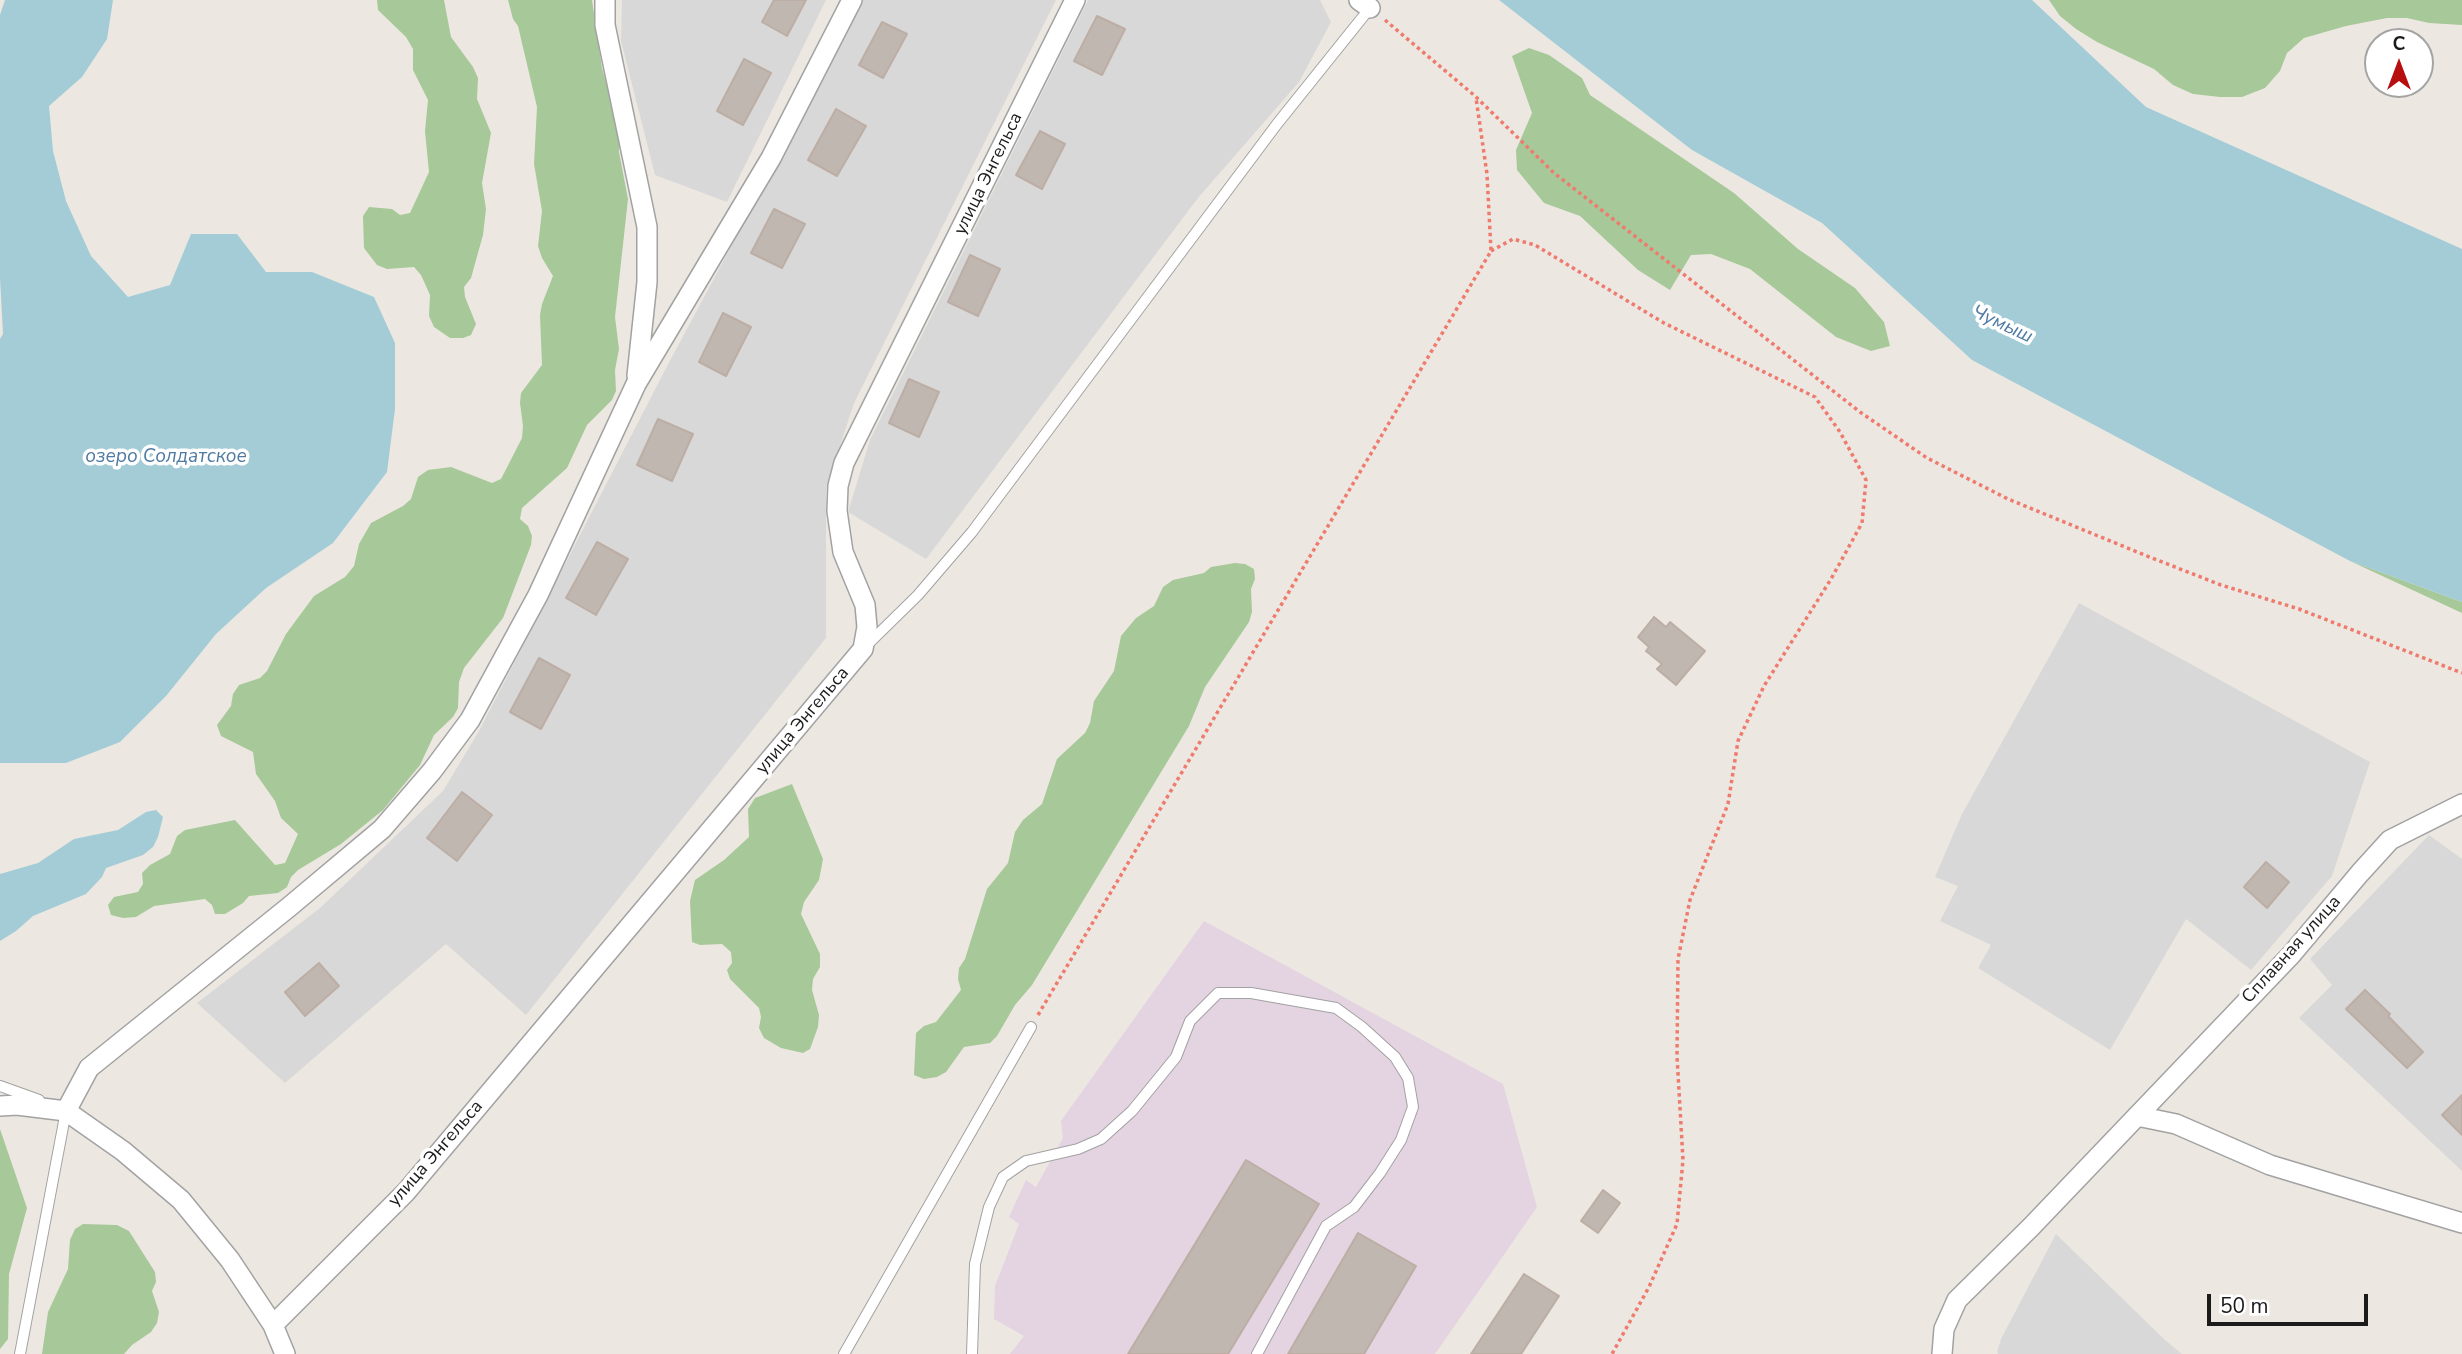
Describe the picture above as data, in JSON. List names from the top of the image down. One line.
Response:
{"streets":{"street":["улица Энгельса","Сплавная улица"]},"water":["Чумыш","озеро Солдатское"],"scale_bar":"50 m","north":"top"}
